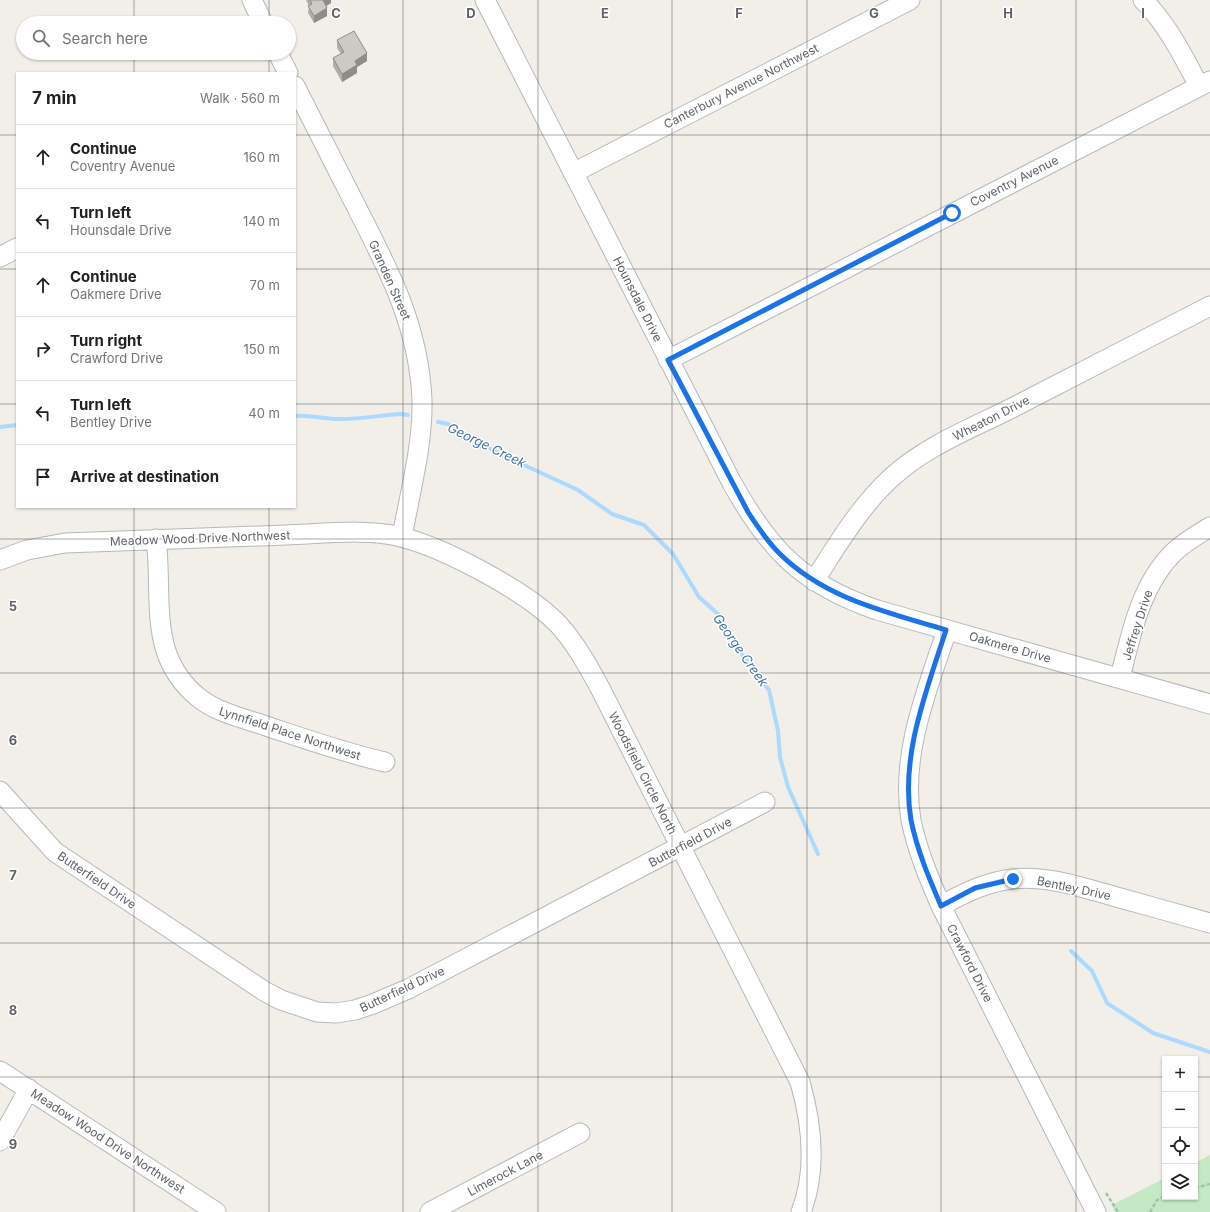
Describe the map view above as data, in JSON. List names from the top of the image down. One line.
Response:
{"streets":{"street":["Canterbury Avenue Northwest","Coventry Avenue","Granden Street","Hounsdale Drive","Wheaton Drive","Meadow Wood Drive Northwest","Jeffrey Drive","Oakmere Drive","Lynnfield Place Northwest","Woodsfield Circle North","Butterfield Drive","Bentley Drive","Crawford Drive","Limerock Lane"]},"crossings":[["Canterbury Avenue Northwest","Hounsdale Drive"],["Coventry Avenue","Hounsdale Drive"],["Granden Street","Meadow Wood Drive Northwest"],["Granden Street","Woodsfield Circle North"],["Hounsdale Drive","Wheaton Drive"],["Hounsdale Drive","Oakmere Drive"],["Wheaton Drive","Oakmere Drive"],["Meadow Wood Drive Northwest","Lynnfield Place Northwest"],["Meadow Wood Drive Northwest","Woodsfield Circle North"],["Jeffrey Drive","Oakmere Drive"],["Oakmere Drive","Crawford Drive"],["Woodsfield Circle North","Butterfield Drive"],["Bentley Drive","Crawford Drive"]],"water":["George Creek"],"page":{"search":"Search here","heading":["7 min","Walk · 560 m"],"list":[["Continue","Coventry Avenue","160 m"],["Turn left","Hounsdale Drive","140 m"],["Continue","Oakmere Drive","70 m"],["Turn right","Crawford Drive","150 m"],["Turn left","Bentley Drive","40 m"],"Arrive at destination"],"map_buttons":["+","−"]},"grid":{"columns":["C","D","E","F","G","H","I"],"rows":["5","6","7","8","9"]}}
